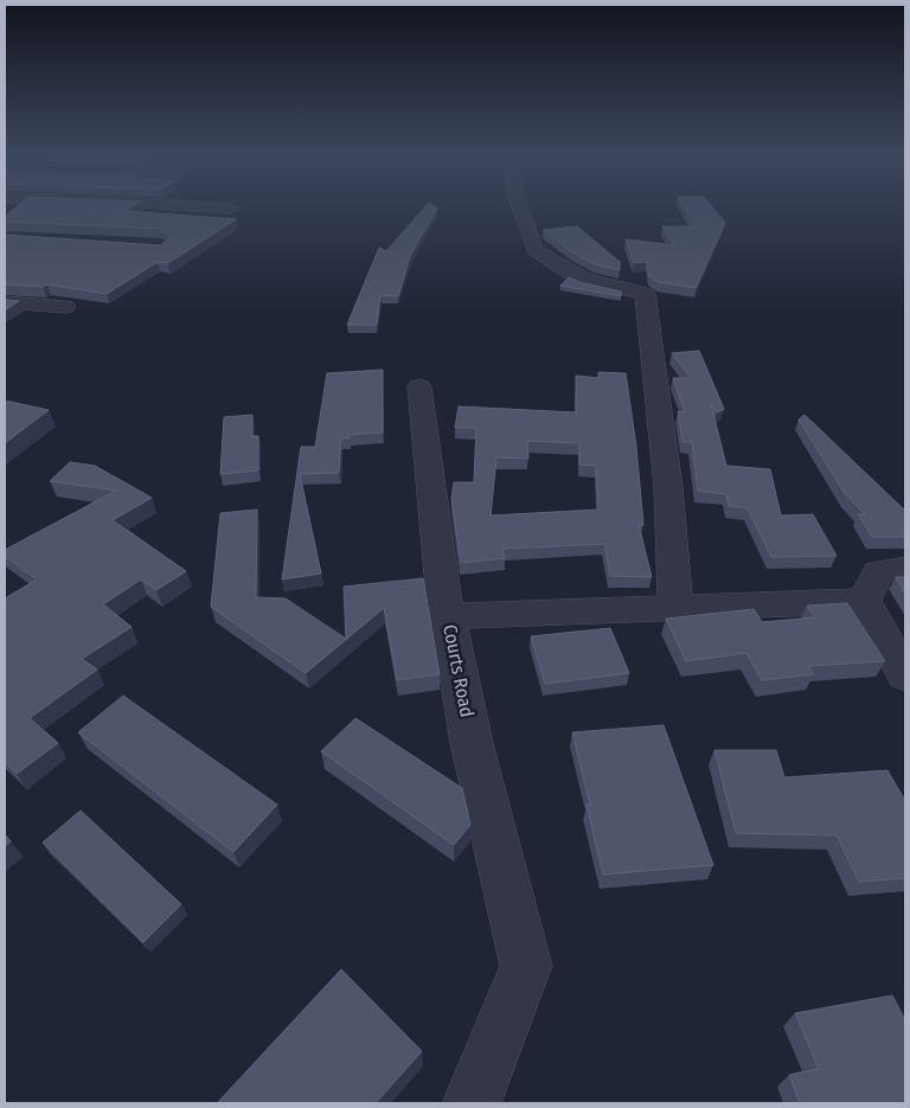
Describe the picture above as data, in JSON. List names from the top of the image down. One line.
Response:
{"streets":{"street":["Courts Road"]}}
